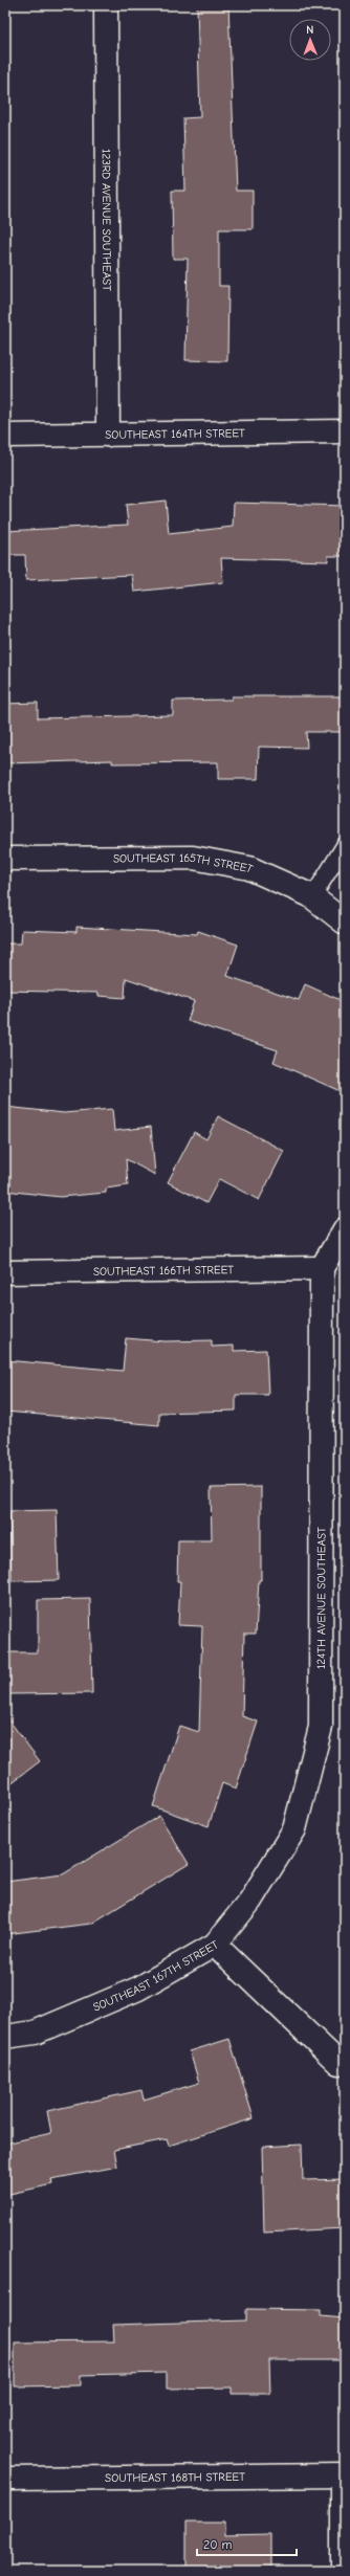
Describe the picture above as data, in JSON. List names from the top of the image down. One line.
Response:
{"streets":{"street":["123RD AVENUE SOUTHEAST","SOUTHEAST 164TH STREET","SOUTHEAST 165TH STREET","SOUTHEAST 166TH STREET","124TH AVENUE SOUTHEAST","SOUTHEAST 167TH STREET","SOUTHEAST 168TH STREET"]},"crossings":[["123RD AVENUE SOUTHEAST","SOUTHEAST 164TH STREET"],["SOUTHEAST 166TH STREET","124TH AVENUE SOUTHEAST"],["124TH AVENUE SOUTHEAST","SOUTHEAST 167TH STREET"]],"scale_bar":"20 m","north":"top"}
